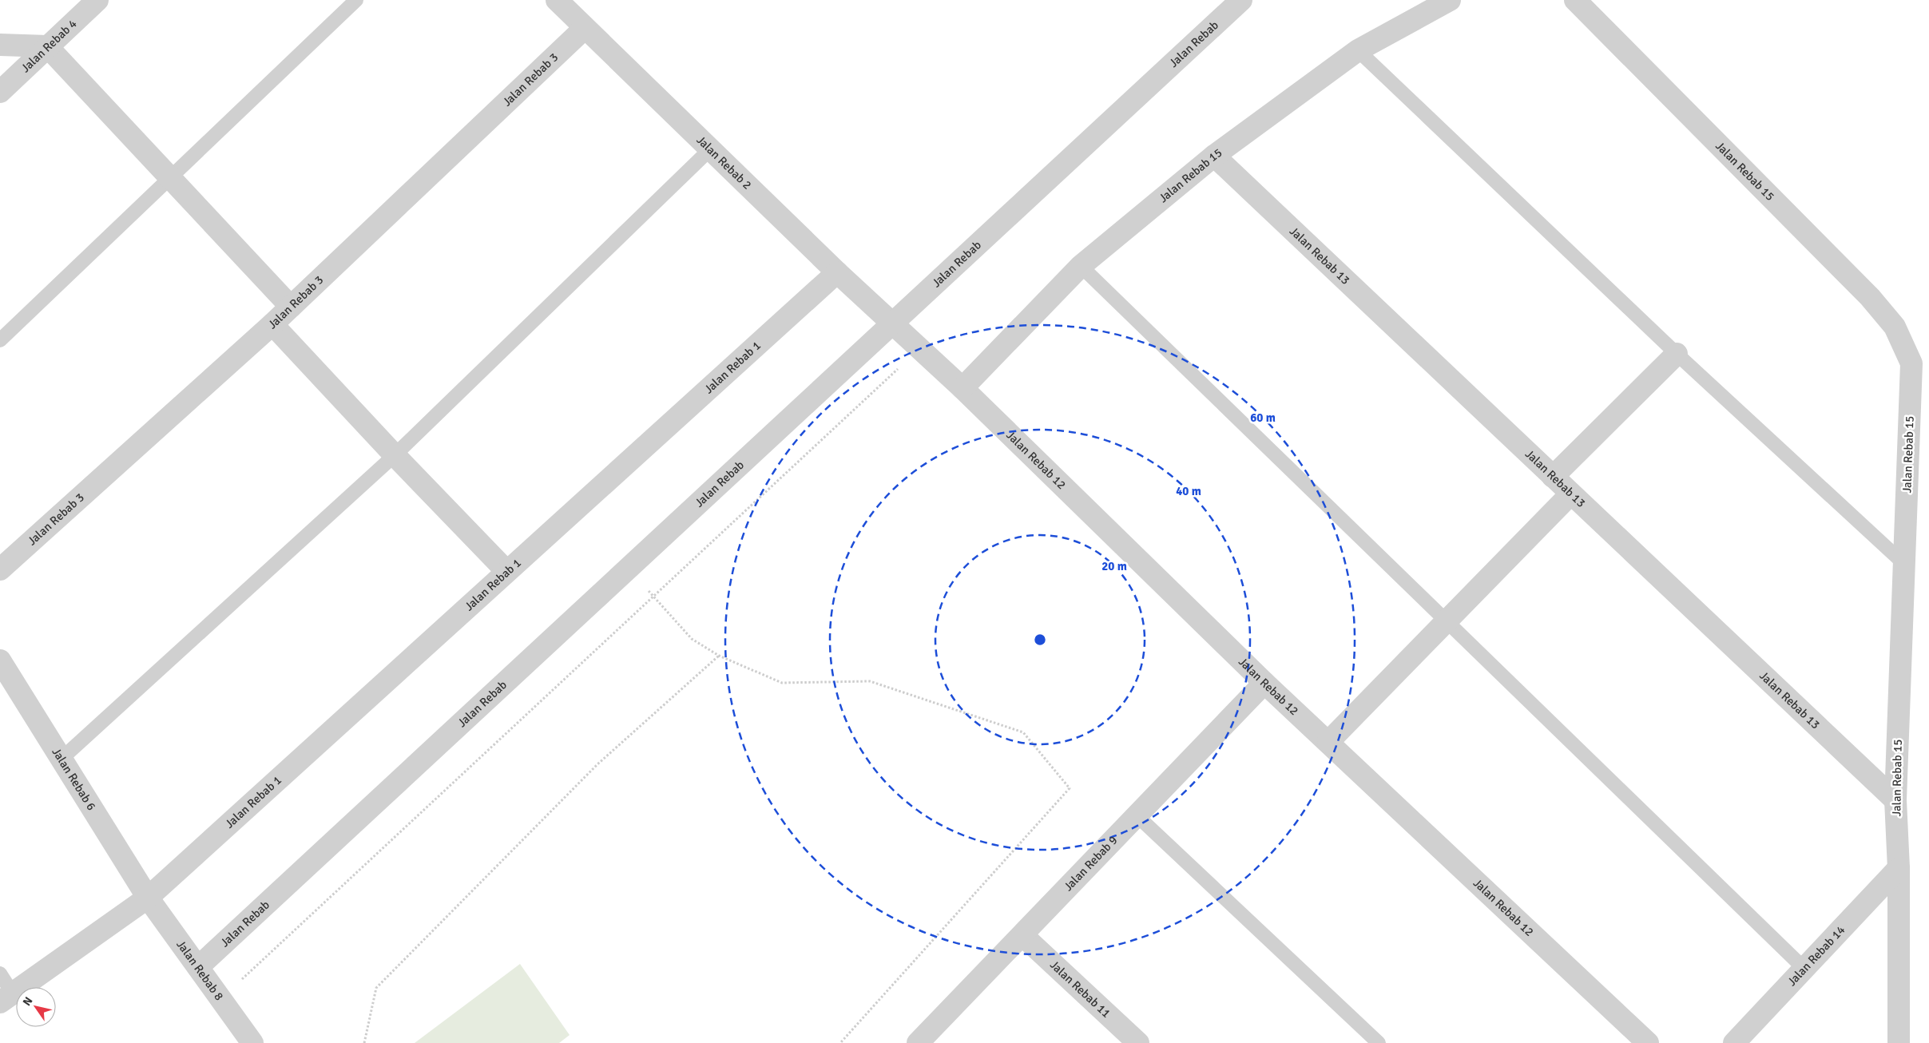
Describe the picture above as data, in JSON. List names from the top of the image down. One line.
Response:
{"streets":{"street":["Jalan Rebab","Jalan Rebab 4","Jalan Rebab 3","Jalan Rebab 2","Jalan Rebab 15","Jalan Rebab 13","Jalan Rebab 1","Jalan Rebab 12","Jalan Rebab 6","Jalan Rebab 9","Jalan Rebab 14","Jalan Rebab 8","Jalan Rebab 11"]},"crossings":[["Jalan Rebab","Jalan Rebab 2"],["Jalan Rebab","Jalan Rebab 12"],["Jalan Rebab","Jalan Rebab 8"],["Jalan Rebab 3","Jalan Rebab 2"],["Jalan Rebab 2","Jalan Rebab 1"],["Jalan Rebab 2","Jalan Rebab 12"],["Jalan Rebab 15","Jalan Rebab 13"],["Jalan Rebab 15","Jalan Rebab 12"],["Jalan Rebab 15","Jalan Rebab 14"],["Jalan Rebab 1","Jalan Rebab 6"],["Jalan Rebab 1","Jalan Rebab 8"],["Jalan Rebab 12","Jalan Rebab 9"],["Jalan Rebab 6","Jalan Rebab 8"],["Jalan Rebab 9","Jalan Rebab 11"]],"north":"top left","rings":["60 m","40 m","20 m"]}
